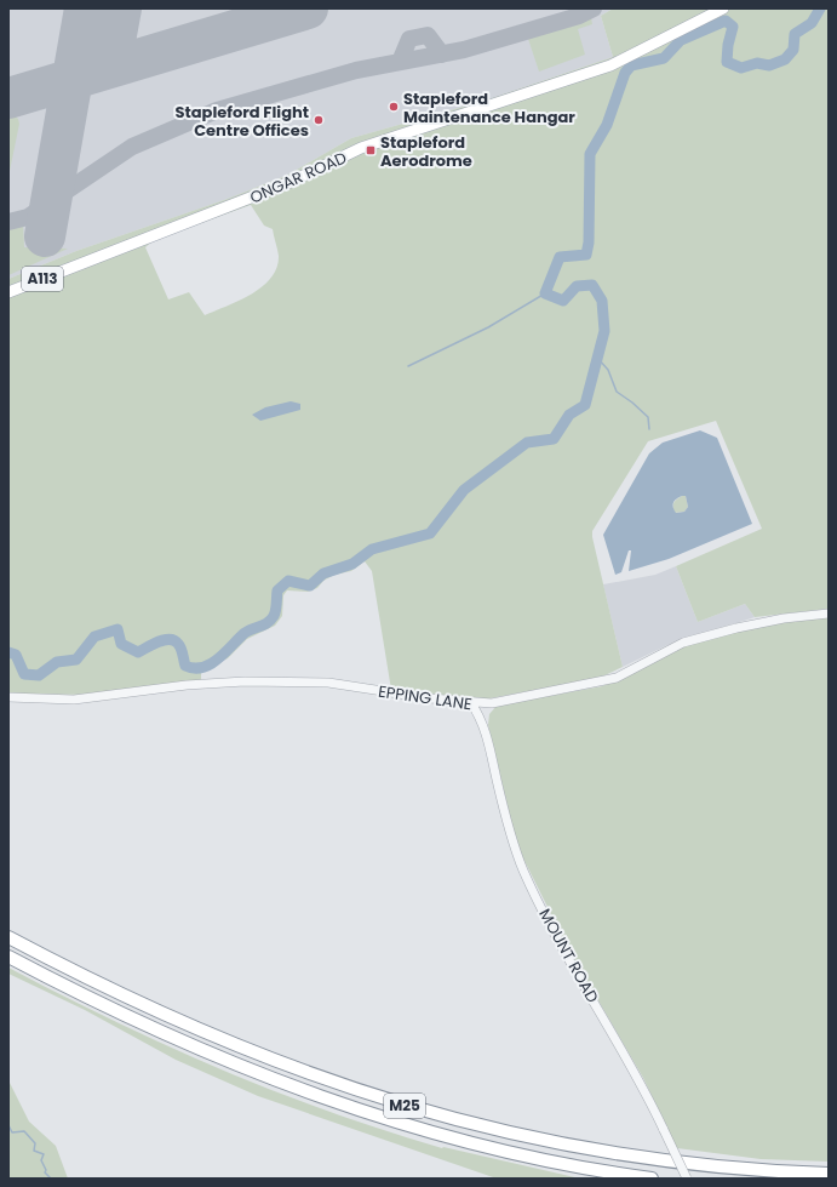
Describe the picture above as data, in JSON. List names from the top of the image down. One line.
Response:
{"streets":{"highway":["M25"],"main road":["ONGAR ROAD","A113"],"street":["EPPING LANE","MOUNT ROAD"]},"crossings":[["EPPING LANE","MOUNT ROAD"]],"places":{"other":["Stapleford Maintenance Hangar","Stapleford Flight Centre Offices"],"transit":["Stapleford Aerodrome"]}}
